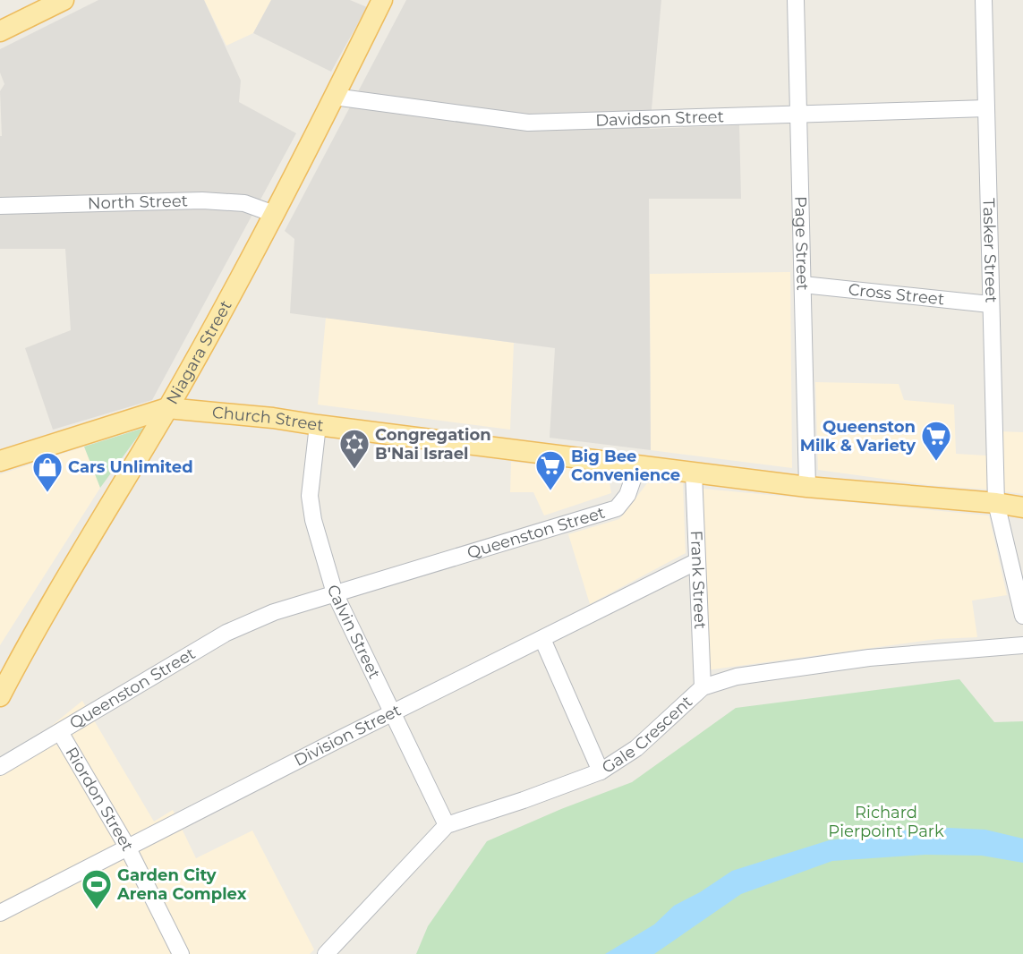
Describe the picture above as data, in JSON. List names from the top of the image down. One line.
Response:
{"streets":{"main road":["Niagara Street","Church Street"],"street":["Davidson Street","North Street","Page Street","Tasker Street","Cross Street","Queenston Street","Frank Street","Calvin Street","Gale Crescent","Division Street","Riordon Street"]},"crossings":[["Davidson Street","Page Street"],["Davidson Street","Tasker Street"],["Davidson Street","Niagara Street"],["North Street","Niagara Street"],["Page Street","Cross Street"],["Tasker Street","Cross Street"],["Niagara Street","Church Street"],["Church Street","Queenston Street"],["Church Street","Calvin Street"],["Queenston Street","Calvin Street"],["Queenston Street","Riordon Street"],["Frank Street","Gale Crescent"],["Frank Street","Division Street"],["Calvin Street","Gale Crescent"],["Calvin Street","Division Street"],["Division Street","Riordon Street"]],"parks":["Richard Pierpoint Park"],"places":{"supermarket":["Queenston Milk & Variety","Big Bee Convenience"],"synagogue":["Congregation B'Nai Israel"],"shop":["Cars Unlimited"],"sports":["Garden City Arena Complex"]}}
